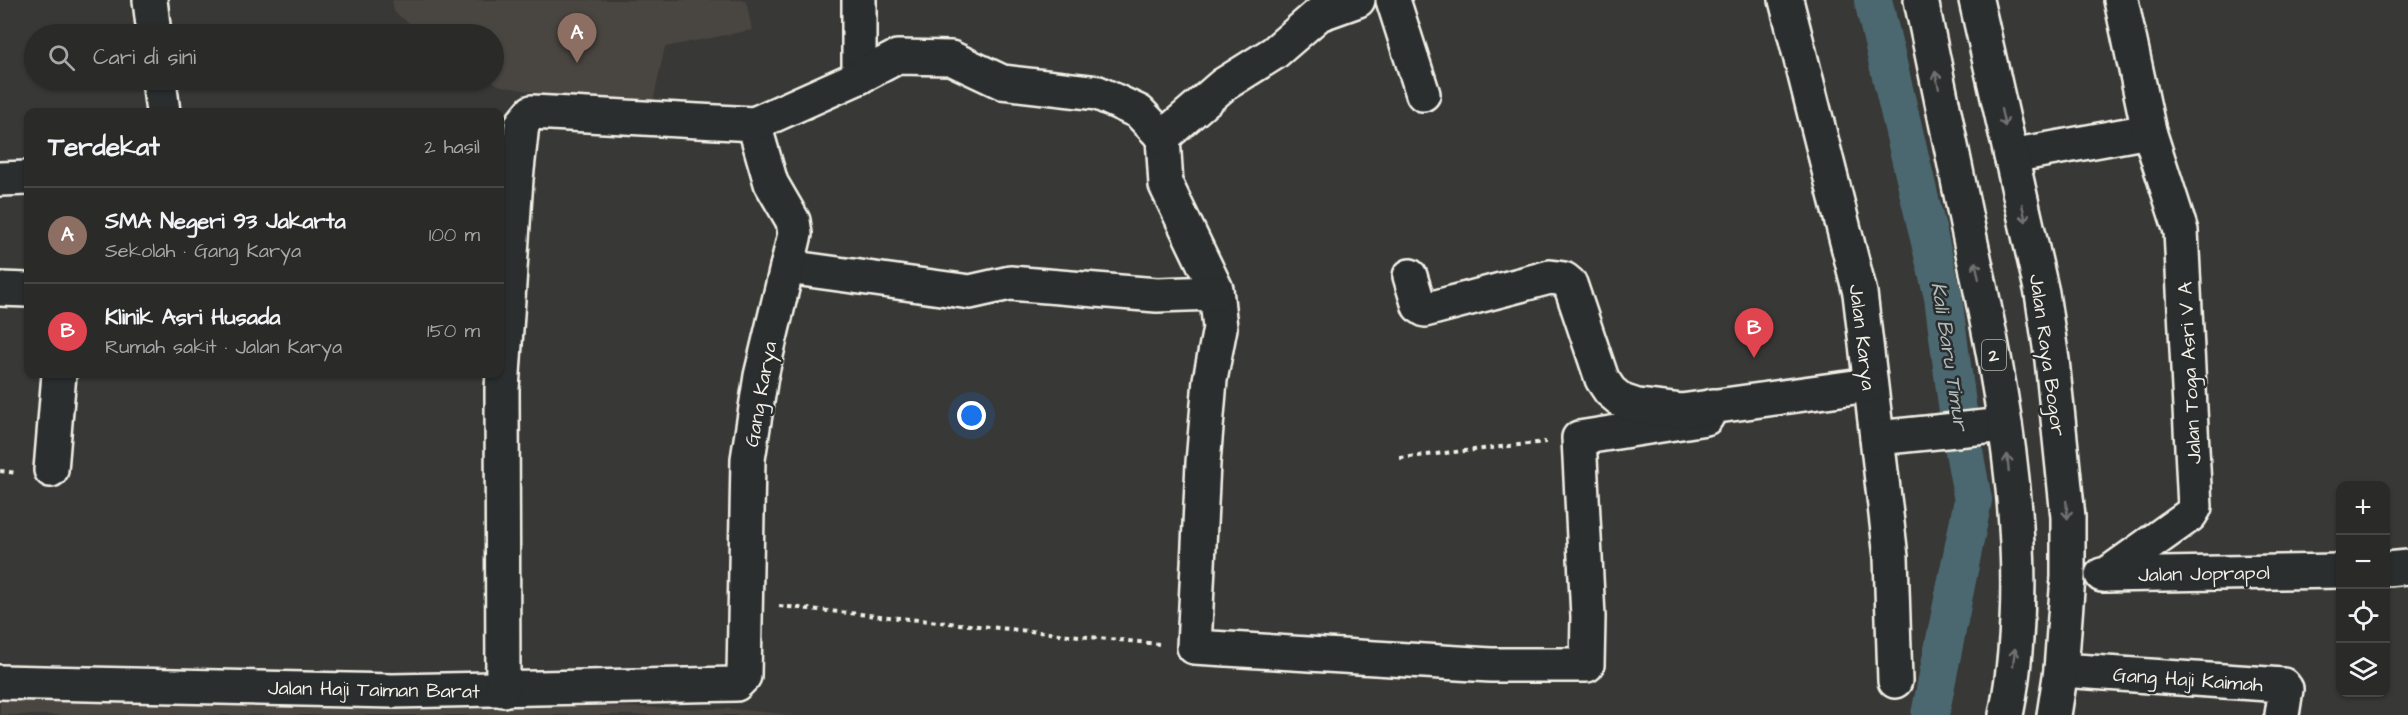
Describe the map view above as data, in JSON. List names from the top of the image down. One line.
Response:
{"streets":{"main road":["Jalan Karya","2","Jalan Raya Bogor","Jalan Toga Asri V A","Gang Karya","Jalan Joprapol","Gang Haji Kaimah","Jalan Haji Taiman Barat"]},"crossings":[["Jalan Raya Bogor","Jalan Joprapol"],["Jalan Raya Bogor","Gang Haji Kaimah"],["Jalan Toga Asri V A","Jalan Joprapol"],["Gang Karya","Jalan Haji Taiman Barat"]],"water":["Kali Baru Timur"],"page":{"pins":["A","B"],"search":"Cari di sini","heading":["Terdekat","2 hasil"],"list":[{"mark":"A","name":"SMA Negeri 93 Jakarta","note":"Sekolah · Gang Karya","value":"100 m"},{"mark":"B","name":"Klinik Asri Husada","note":"Rumah sakit · Jalan Karya","value":"150 m"}],"map_buttons":["+","−"]}}
